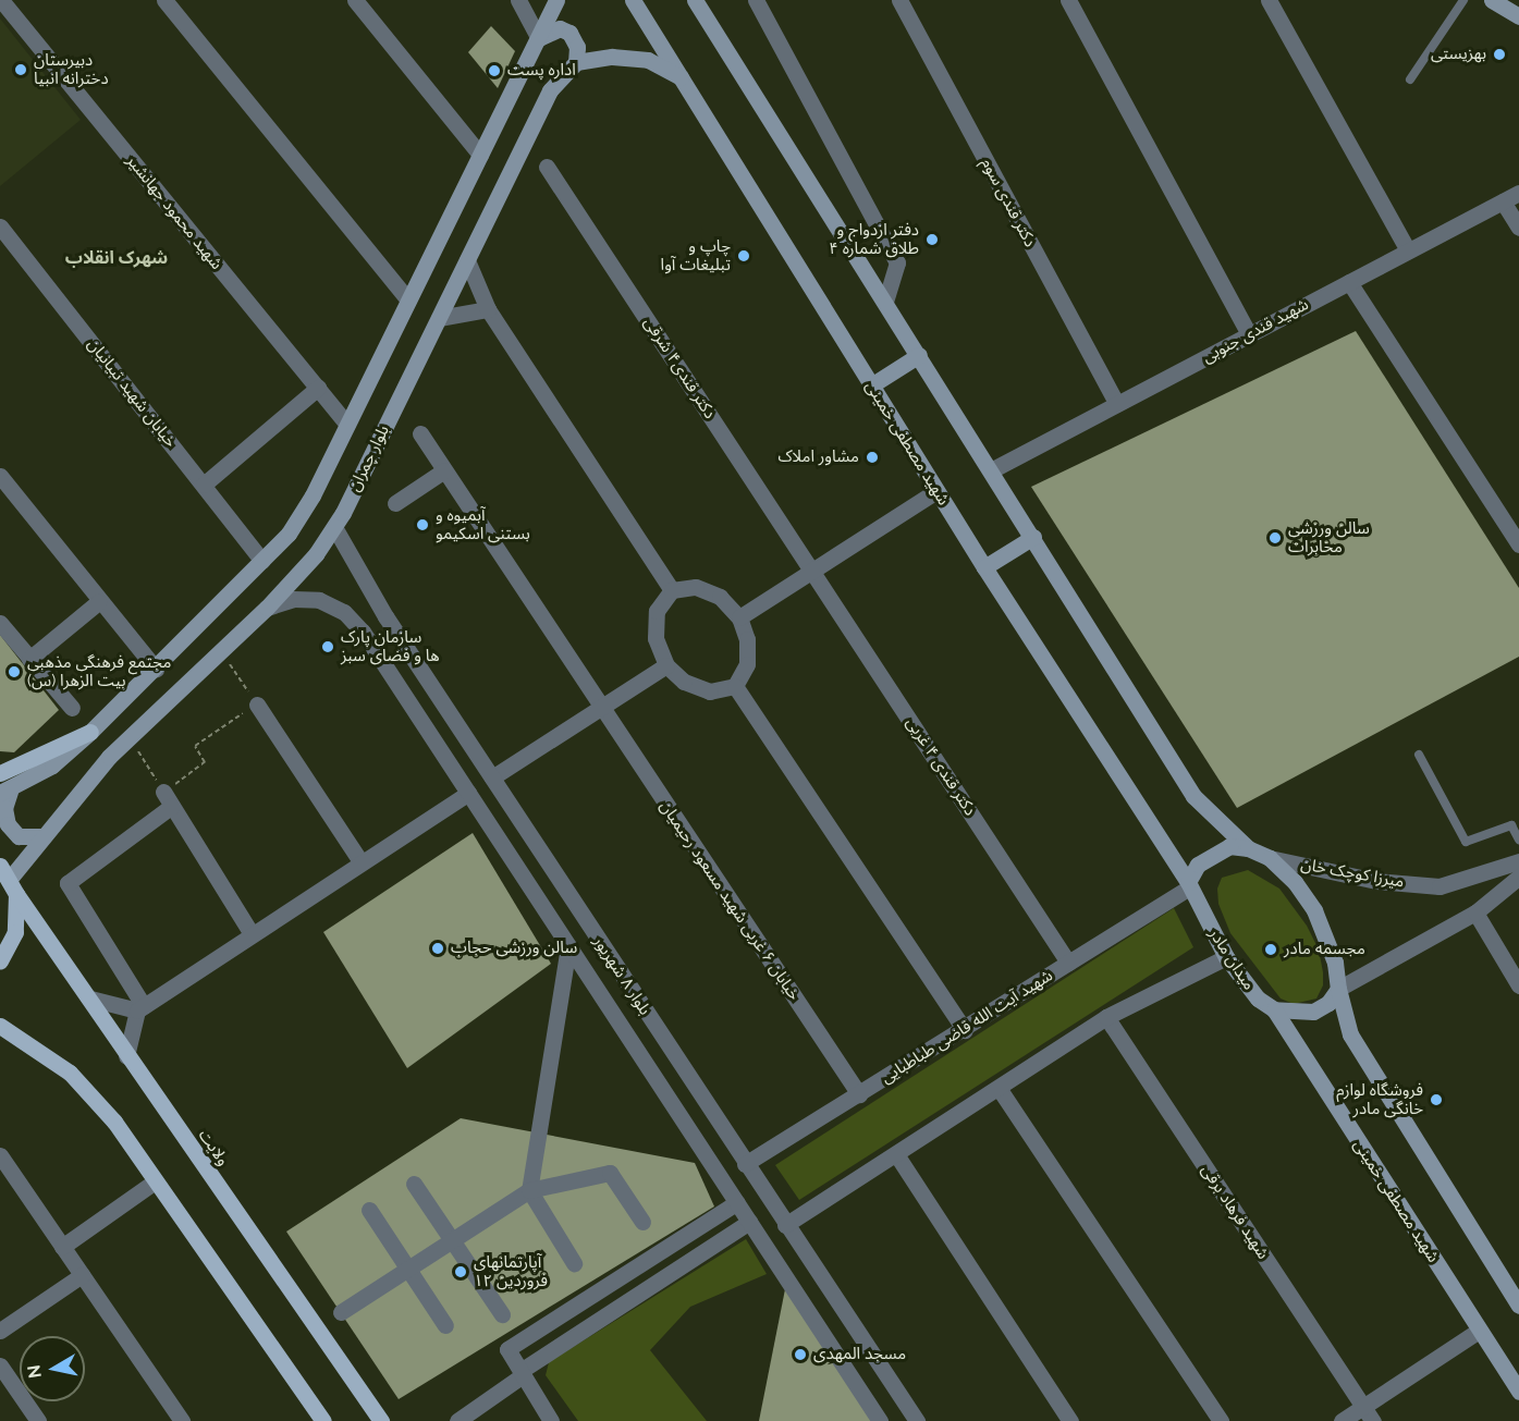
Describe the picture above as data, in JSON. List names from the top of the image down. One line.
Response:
{"streets":{"main road":["شهید مصطفی خمینی","بلوار چمران","میدان مادر","ولایت"],"street":["دکتر قندی سوم","شهید محمود جهانشیر","شهید قندی جنوبی","دکتر قندی۴ شرقی","خیابان شهید تبیانیان","دکتر قندی ۴ غربی","میرزا کوچک خان","خیابان ۶ غربی شهید مسعود رحیمیان","بلوار ۸ شهریور","شهید آیت الله قاضی طباطبایی","شهید فرهاد برقی"]},"crossings":[["دکتر قندی سوم","شهید قندی جنوبی"],["دکتر قندی۴ شرقی","دکتر قندی ۴ غربی"],["شهید مصطفی خمینی","میدان مادر"],["شهید مصطفی خمینی","شهید آیت الله قاضی طباطبایی"],["بلوار چمران","بلوار ۸ شهریور"],["بلوار چمران","ولایت"],["دکتر قندی ۴ غربی","شهید آیت الله قاضی طباطبایی"],["خیابان ۶ غربی شهید مسعود رحیمیان","شهید آیت الله قاضی طباطبایی"],["میدان مادر","شهید آیت الله قاضی طباطبایی"],["بلوار ۸ شهریور","شهید آیت الله قاضی طباطبایی"]],"districts":["شهرک انقلاب"],"places":["بهزیستی","دبیرستان دخترانه انبیا","اداره پست","دفتر ازدواج و طلاق شماره ۴","چاپ و تبلیغات آوا","مشاور املاک","آبمیوه و بستنی اسکیمو","سالن ورزشی مخابرات","سازمان پارک ها و فضای سبز","مجتمع فرهنگی مذهبی بیت الزهرا (س)","سالن ورزشی حجاب","مجسمه مادر","فروشگاه لوازم خانگی مادر","آپارتمانهای ۱۲ فروردین","مسجد المهدی"],"north":"left"}
